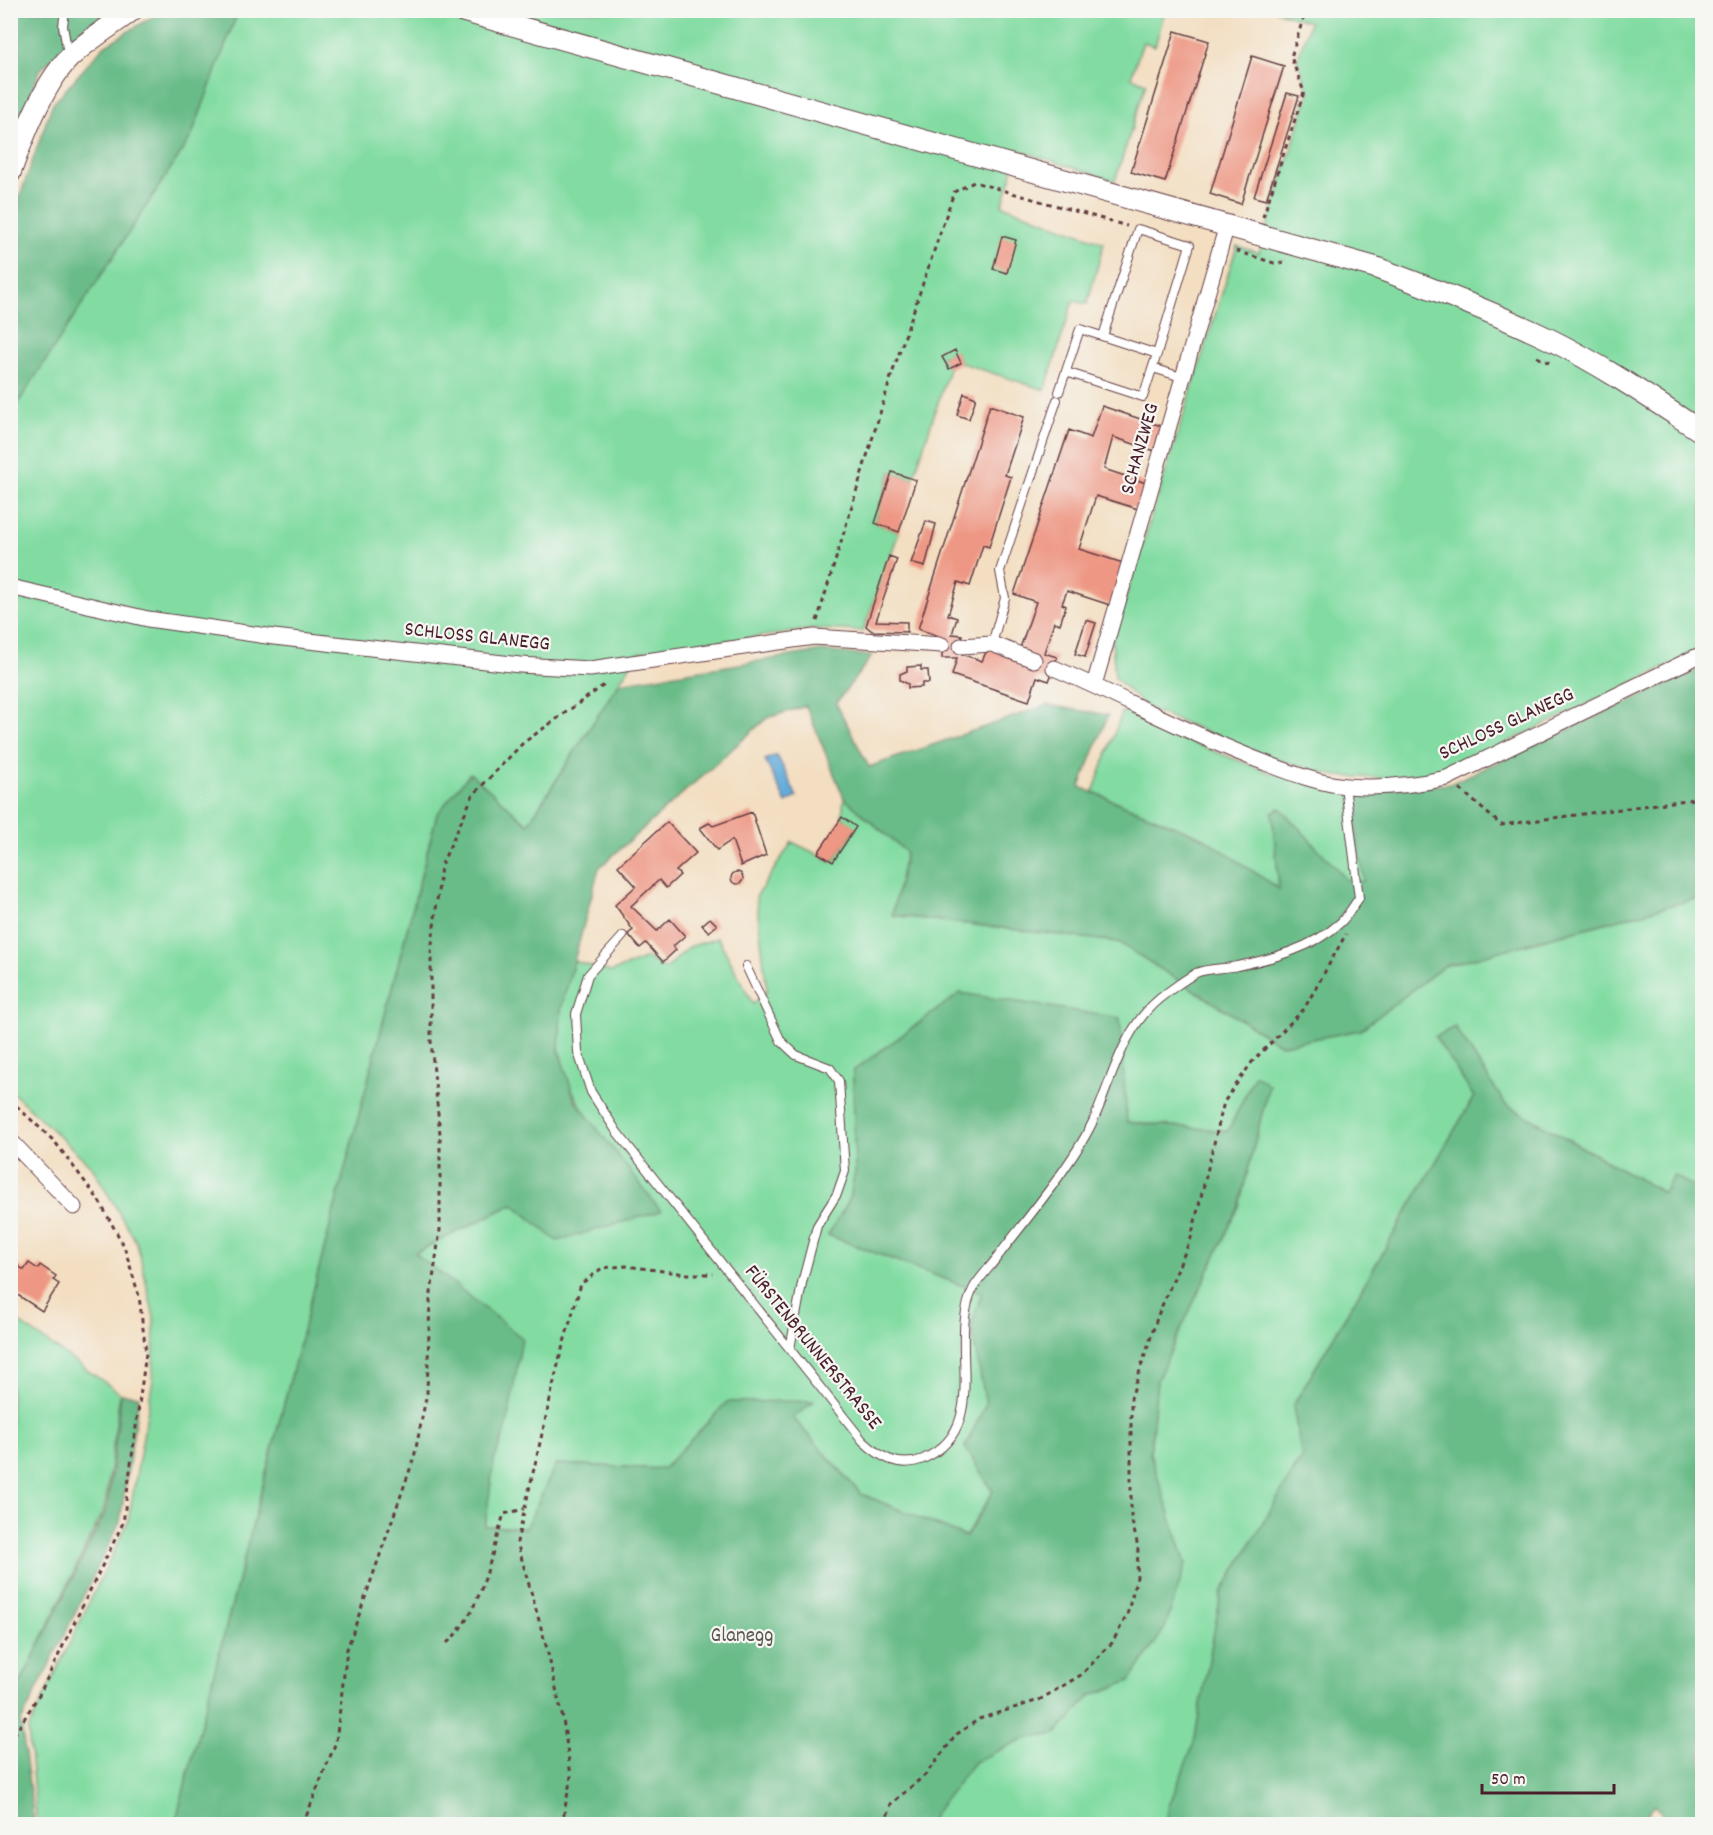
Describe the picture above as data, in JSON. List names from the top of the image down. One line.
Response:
{"streets":{"street":["SCHANZWEG","SCHLOSS GLANEGG"],"lane":["FÜRSTENBRUNNERSTRASSE"]},"crossings":[["SCHANZWEG","SCHLOSS GLANEGG"],["SCHLOSS GLANEGG","FÜRSTENBRUNNERSTRASSE"]],"parks":["Glanegg"],"scale_bar":"50 m"}
